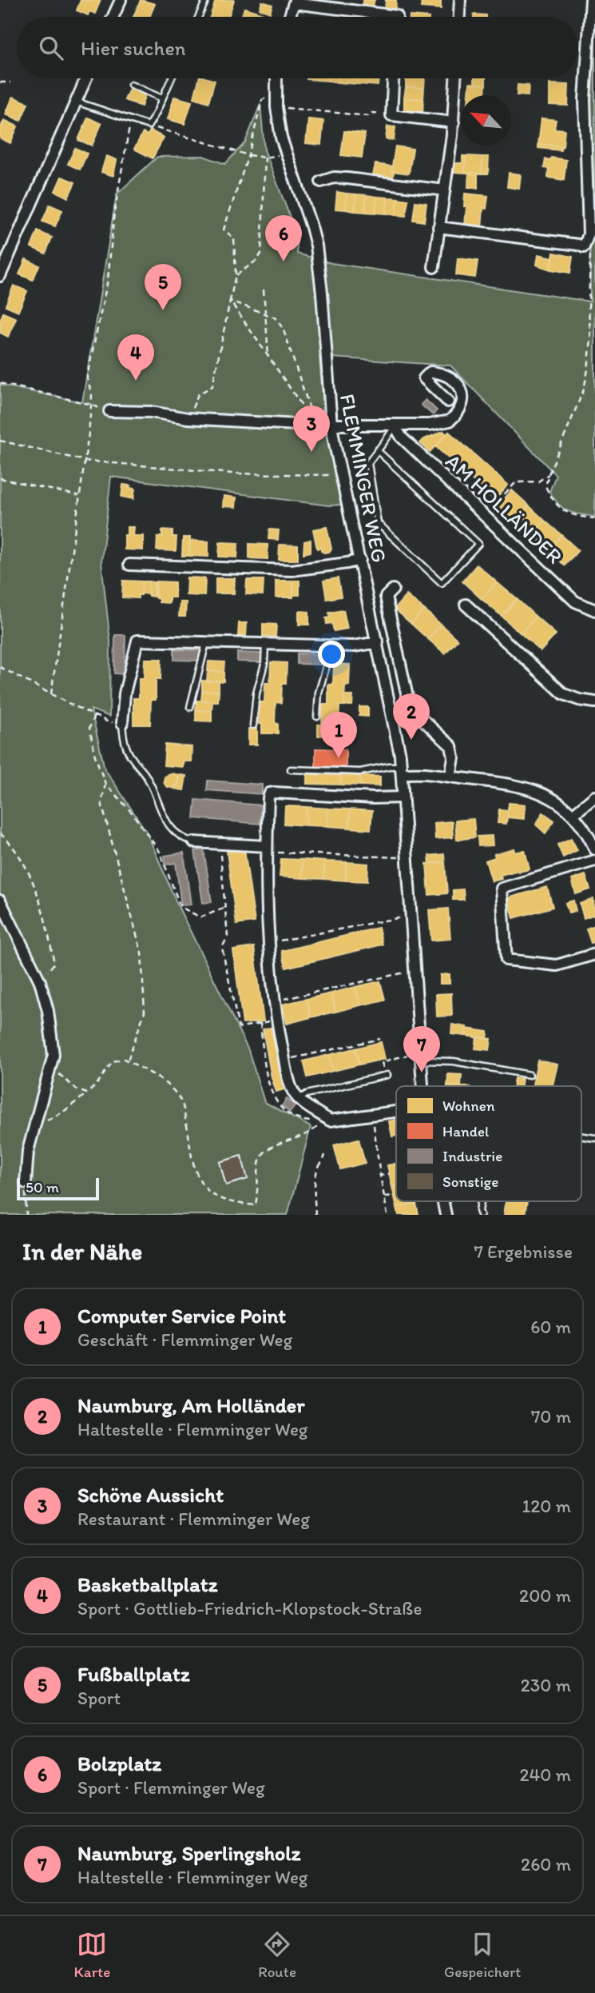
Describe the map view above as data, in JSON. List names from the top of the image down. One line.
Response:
{"streets":{"street":["FLEMMINGER WEG","AM HOLLÄNDER"]},"crossings":[["FLEMMINGER WEG","AM HOLLÄNDER"]],"legend":["Wohnen","Handel","Industrie","Sonstige"],"scale_bar":"50 m","north":"top left","page":{"search":"Hier suchen","pins":["6","5","4","3","2","1","7"],"scale":"50 m","heading":["In der Nähe","7 Ergebnisse"],"list":[{"mark":"1","name":"Computer Service Point","note":"Geschäft · Flemminger Weg","value":"60 m"},{"mark":"2","name":"Naumburg, Am Holländer","note":"Haltestelle · Flemminger Weg","value":"70 m"},{"mark":"3","name":"Schöne Aussicht","note":"Restaurant · Flemminger Weg","value":"120 m"},{"mark":"4","name":"Basketballplatz","note":"Sport · Gottlieb-Friedrich-Klopstock-Straße","value":"200 m"},{"mark":"5","name":"Fußballplatz","note":"Sport","value":"230 m"},{"mark":"6","name":"Bolzplatz","note":"Sport · Flemminger Weg","value":"240 m"},{"mark":"7","name":"Naumburg, Sperlingsholz","note":"Haltestelle · Flemminger Weg","value":"260 m"}],"nav":["Karte","Route","Gespeichert"]}}
